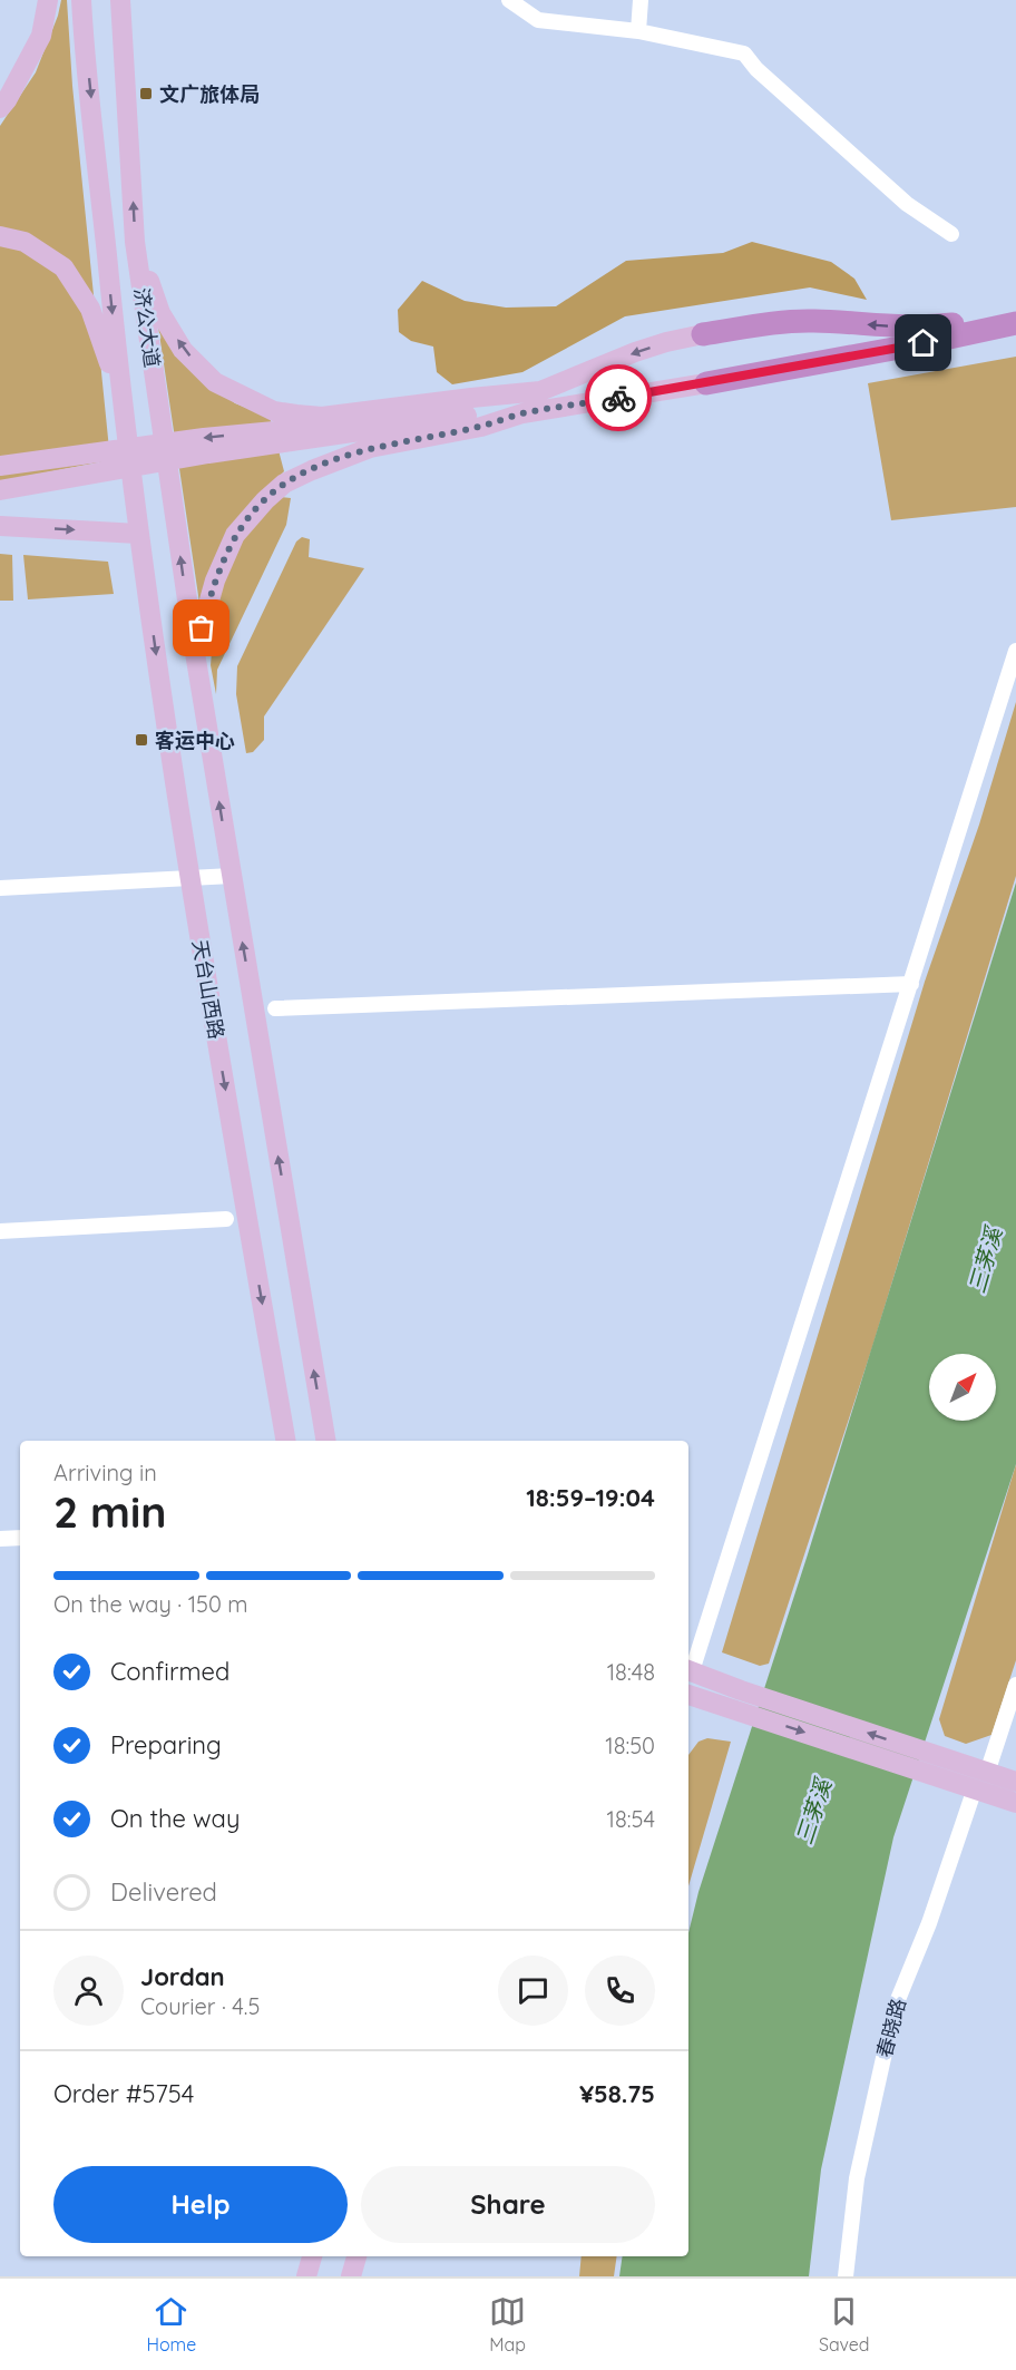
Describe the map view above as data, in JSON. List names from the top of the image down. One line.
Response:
{"streets":{"main road":["济公大道","天台山西路"],"street":["春晓路"]},"crossings":[["济公大道","天台山西路"]],"water":["三茅溪"],"places":{"transit":["文广旅体局","客运中心"]},"north":"top right","page":{"heading":["2 min","Arriving in","18:59–19:04"],"panel":["Jordan","Courier · 4.5","Order #5754","¥58.75"],"bar":"On the way · 150 m","list":[["Confirmed","18:48"],["Preparing","18:50"],["On the way","18:54"],"Delivered"],"buttons":["Help","Share"],"tabs":["Home","Map","Saved"]}}
